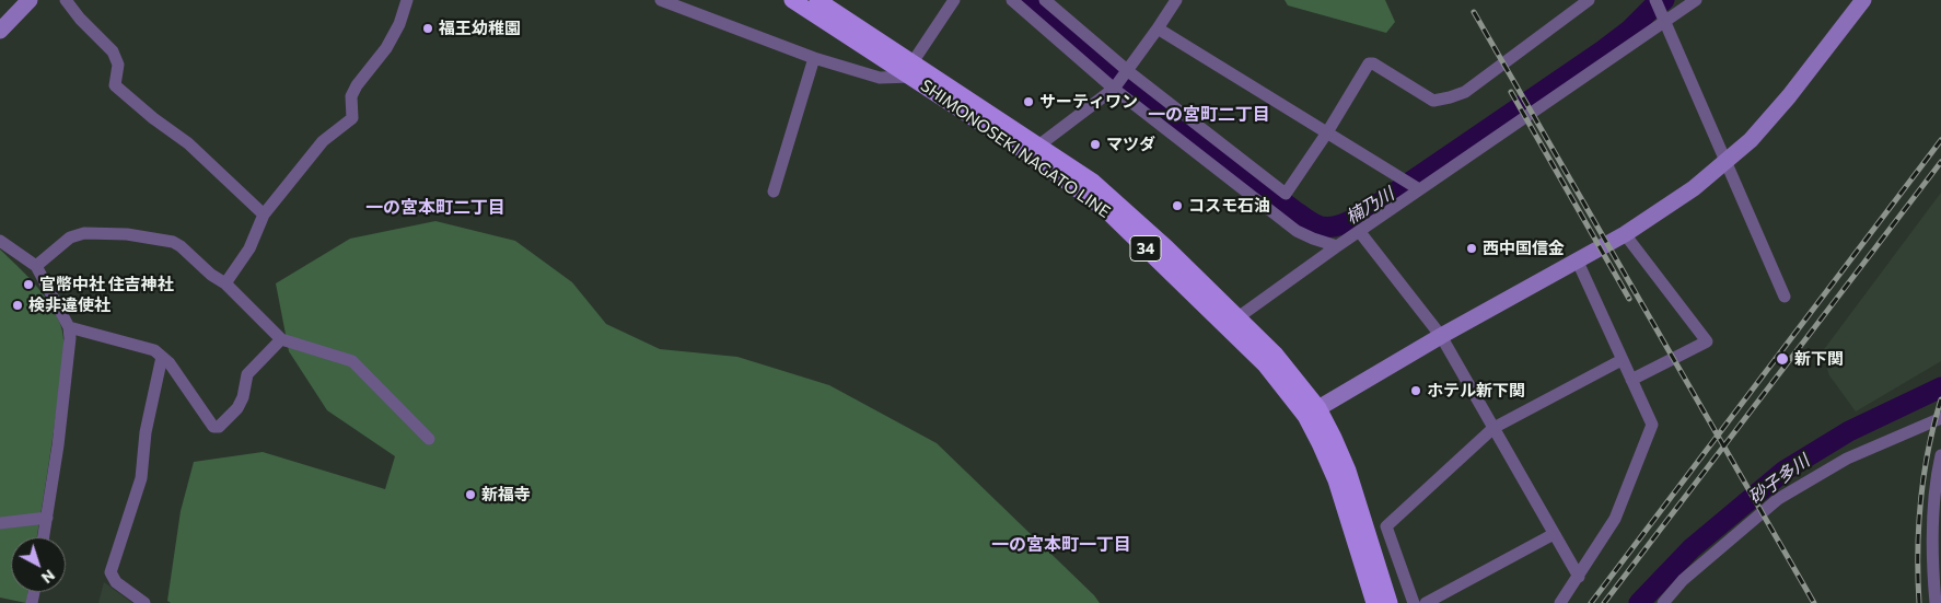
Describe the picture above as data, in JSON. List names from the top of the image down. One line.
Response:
{"streets":{"main road":["SHIMONOSEKI NAGATO LINE","34"]},"districts":["一の宮町二丁目","一の宮本町二丁目","一の宮本町一丁目"],"water":["楠乃川","砂子多川"],"places":["福王幼稚園","サーティワン","マツダ","コスモ石油","西中国信金","官幣中社 住吉神社","検非違使社","新下関","ホテル新下関","新福寺"],"north":"bottom right"}
